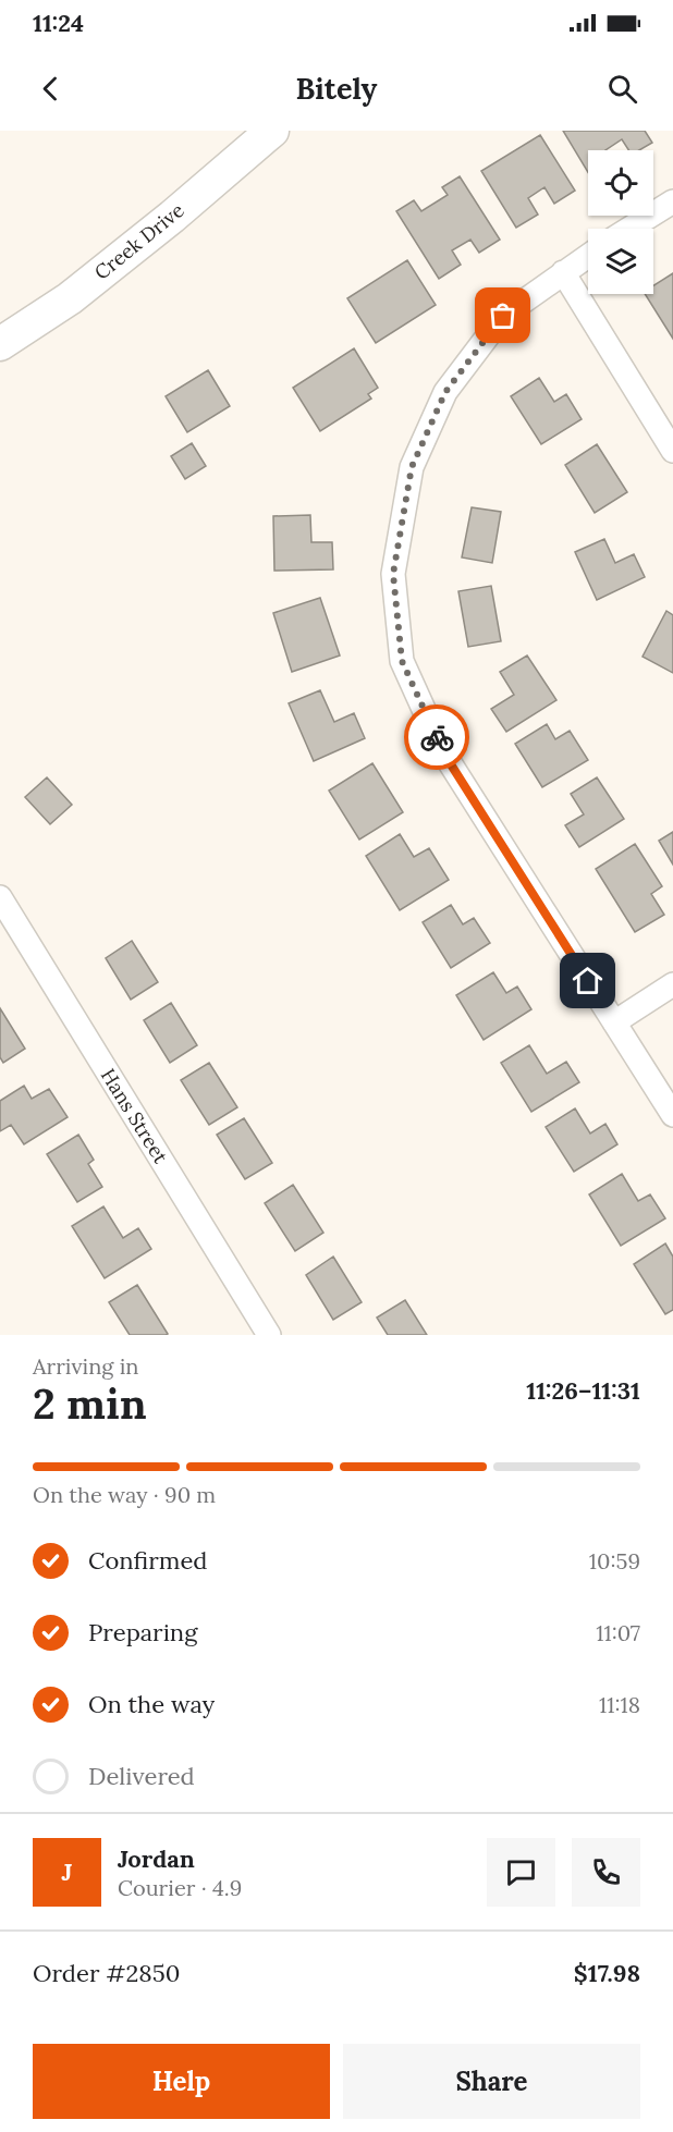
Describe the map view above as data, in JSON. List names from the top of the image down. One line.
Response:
{"streets":{"street":["Creek Drive","Hans Street"]},"page":{"status":"11:24","header":"Bitely","heading":["2 min","Arriving in","11:26–11:31"],"panel":["Jordan","Courier · 4.9","Order #2850","$17.98"],"bar":"On the way · 90 m","list":[["Confirmed","10:59"],["Preparing","11:07"],["On the way","11:18"],"Delivered"],"round":"J","buttons":["Help","Share"]}}
